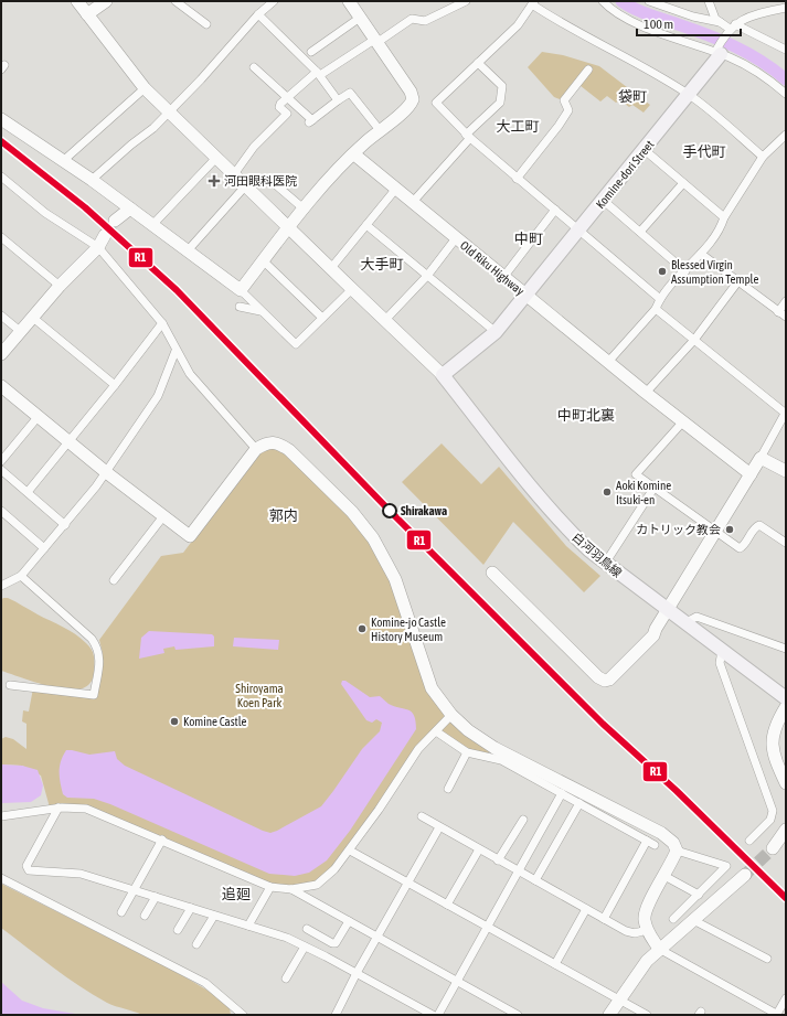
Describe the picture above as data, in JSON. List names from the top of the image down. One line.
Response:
{"streets":{"main road":["Komine-dori Street","白河羽鳥線"],"street":["Old Riku Highway"]},"crossings":[["Komine-dori Street","Old Riku Highway"],["Komine-dori Street","白河羽鳥線"]],"districts":["袋町","大工町","手代町","中町","大手町","中町北裏","郭内","追廻"],"parks":["Shiroyama Koen Park"],"places":{"health":["河田眼科医院"],"other":["Blessed Virgin Assumption Temple","Aoki Komine Itsuki-en","Shirakawa","カトリック教会","Komine-jo Castle History Museum","Komine Castle"]},"lines":["transit line R1"],"scale_bar":"100 m"}
